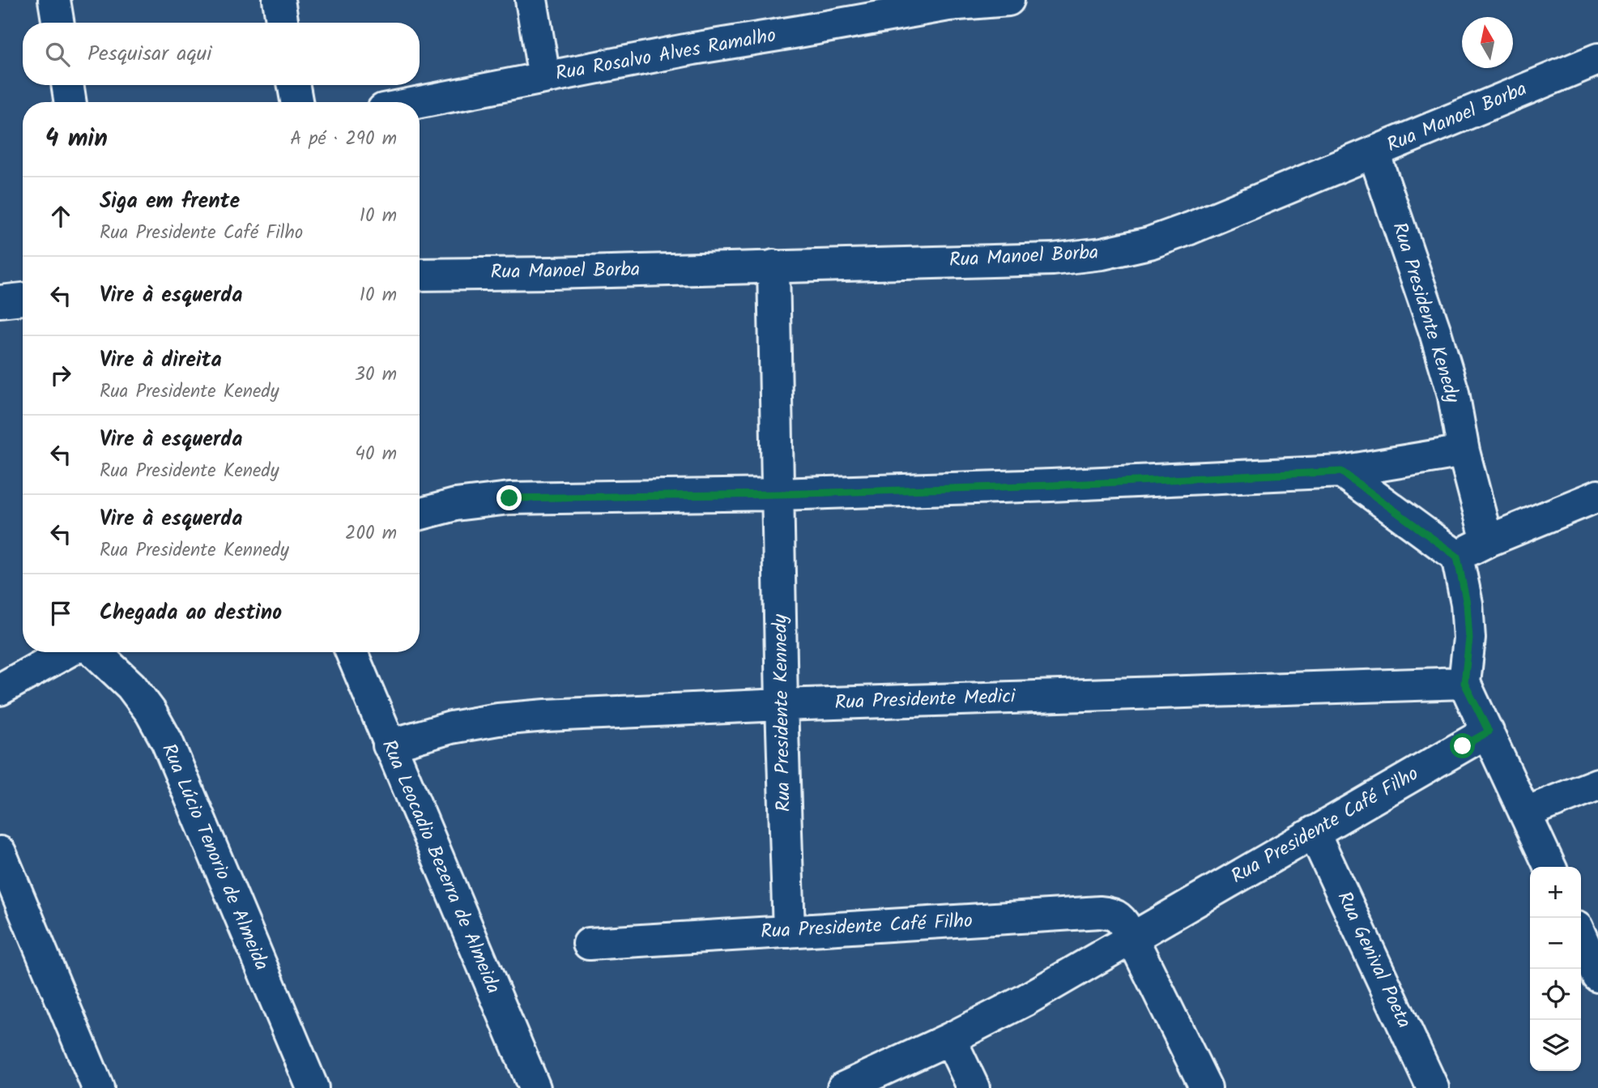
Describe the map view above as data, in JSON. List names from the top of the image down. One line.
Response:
{"streets":{"street":["Rua Rosalvo Alves Ramalho","Rua Manoel Borba","Rua Presidente Kenedy","Rua Presidente Medici","Rua Presidente Kennedy","Rua Presidente Café Filho","Rua Lúcio Tenorio de Almeida","Rua Leocadio Bezerra de Almeida","Rua Genival Poeta"]},"crossings":[["Rua Manoel Borba","Rua Presidente Kenedy"],["Rua Manoel Borba","Rua Presidente Kennedy"],["Rua Presidente Medici","Rua Presidente Kennedy"],["Rua Presidente Medici","Rua Leocadio Bezerra de Almeida"],["Rua Presidente Kennedy","Rua Presidente Café Filho"],["Rua Presidente Café Filho","Rua Genival Poeta"]],"north":"top","page":{"search":"Pesquisar aqui","heading":["4 min","A pé · 290 m"],"list":[["Siga em frente","Rua Presidente Café Filho","10 m"],["Vire à esquerda","10 m"],["Vire à direita","Rua Presidente Kenedy","30 m"],["Vire à esquerda","Rua Presidente Kenedy","40 m"],["Vire à esquerda","Rua Presidente Kennedy","200 m"],"Chegada ao destino"],"map_buttons":["+","−"]}}
